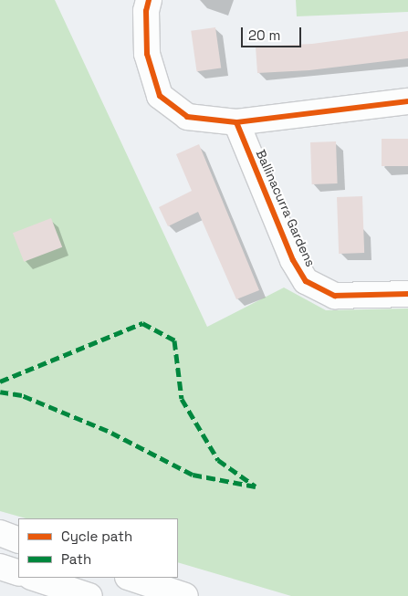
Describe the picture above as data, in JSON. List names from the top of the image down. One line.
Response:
{"streets":{"main road":["Ballinacurra Gardens"]},"legend":["Cycle path","Path"],"scale_bar":"20 m"}
